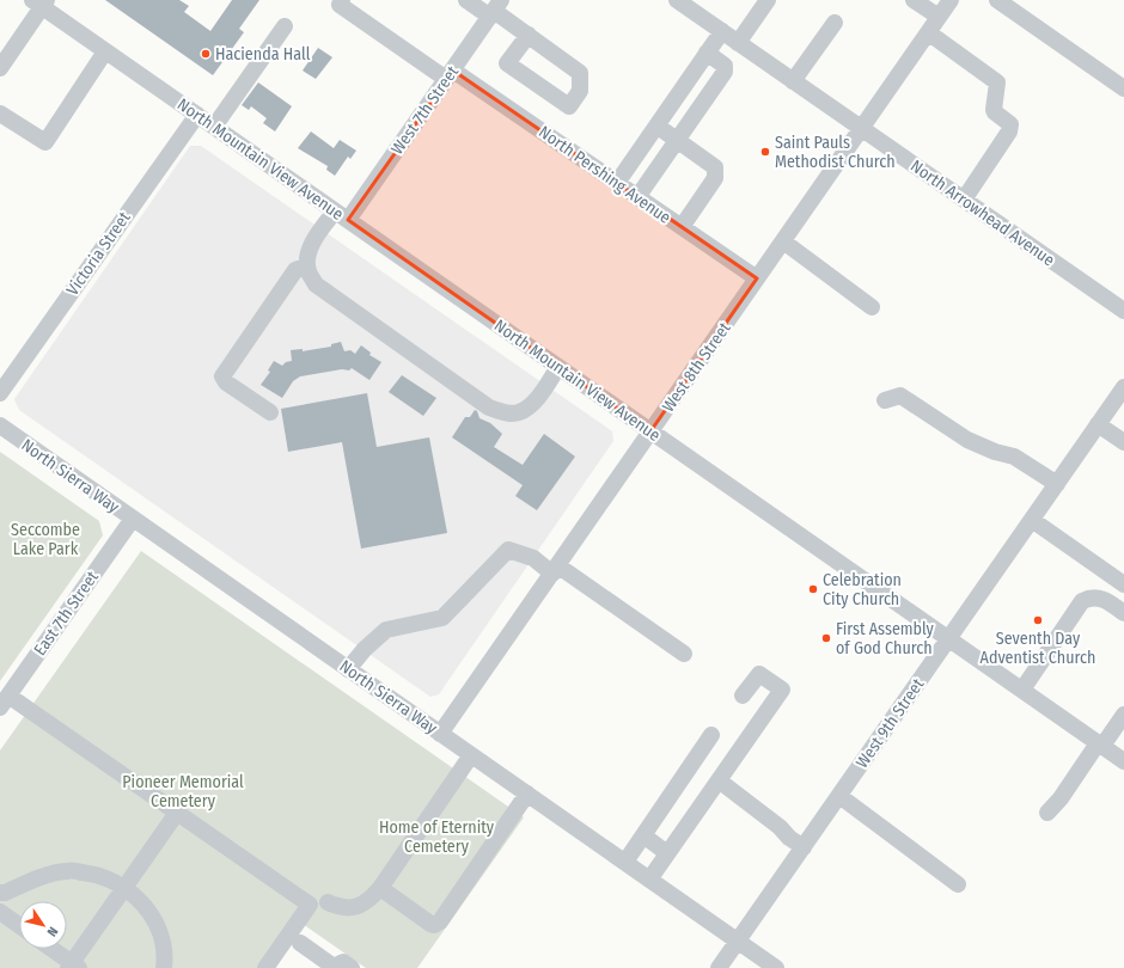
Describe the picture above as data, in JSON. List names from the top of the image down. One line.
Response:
{"streets":{"street":["West 7th Street","North Mountain View Avenue","North Pershing Avenue","North Arrowhead Avenue","Victoria Street","West 8th Street","North Sierra Way","East 7th Street","West 9th Street"]},"crossings":[["West 7th Street","North Mountain View Avenue"],["West 7th Street","North Pershing Avenue"],["North Mountain View Avenue","Victoria Street"],["North Mountain View Avenue","West 8th Street"],["North Mountain View Avenue","West 9th Street"],["North Pershing Avenue","West 8th Street"],["North Arrowhead Avenue","West 8th Street"],["West 8th Street","North Sierra Way"],["North Sierra Way","East 7th Street"],["North Sierra Way","West 9th Street"]],"parks":["Seccombe Lake Park","Pioneer Memorial Cemetery","Home of Eternity Cemetery"],"places":["Hacienda Hall","Saint Pauls Methodist Church","Celebration City Church","Seventh Day Adventist Church","First Assembly of God Church"],"north":"bottom right"}
